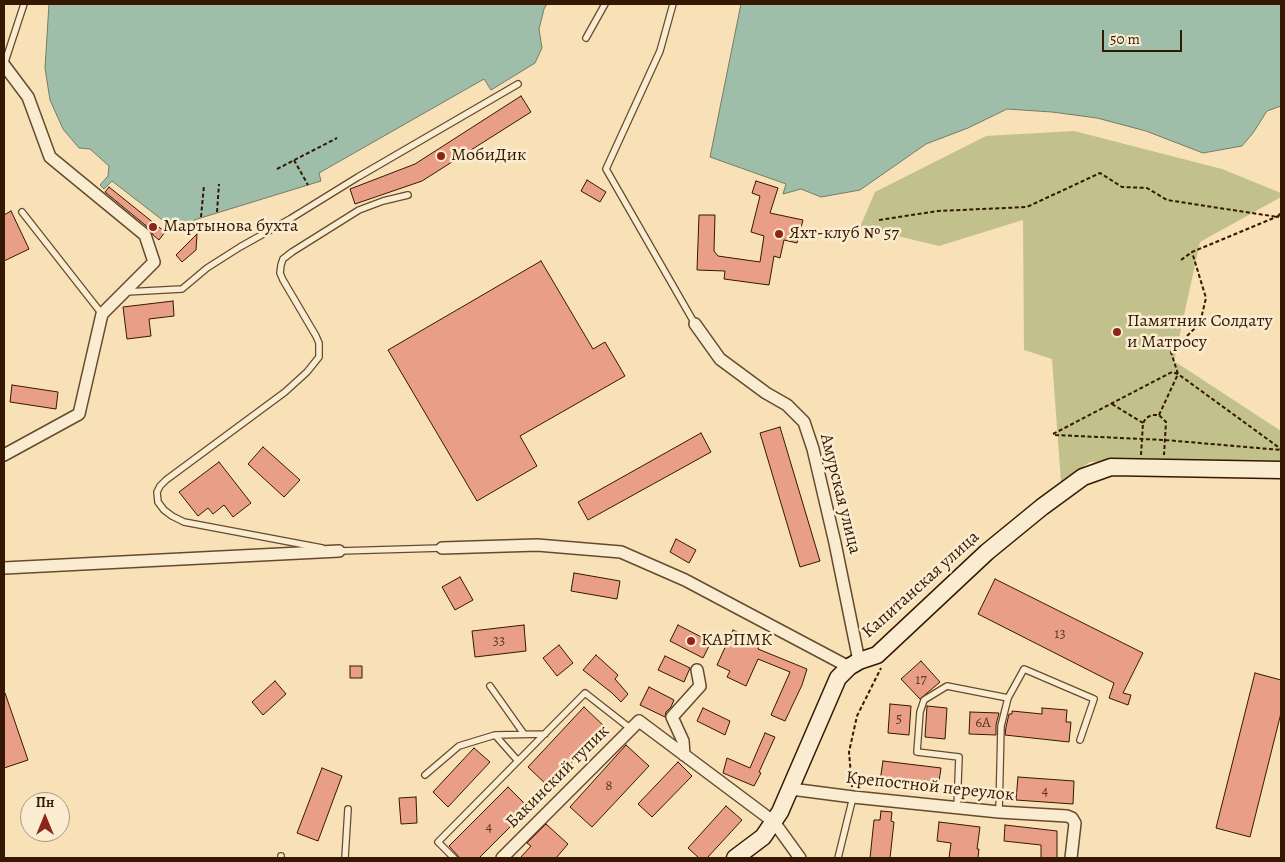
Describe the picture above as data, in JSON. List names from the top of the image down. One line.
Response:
{"streets":{"main road":["Капитанская улица"],"street":["Амурская улица","Бакинский тупик","Крепостной переулок"]},"crossings":[["Амурская улица","Капитанская улица"]],"places":["МобиДик","Мартынова бухта","Яхт-клуб № 57","Памятник Солдату и Матросу","КАРПМК"],"house_numbers":["13","33","17","5","6А","8","4","4"],"scale_bar":"50 m","north":"top"}
